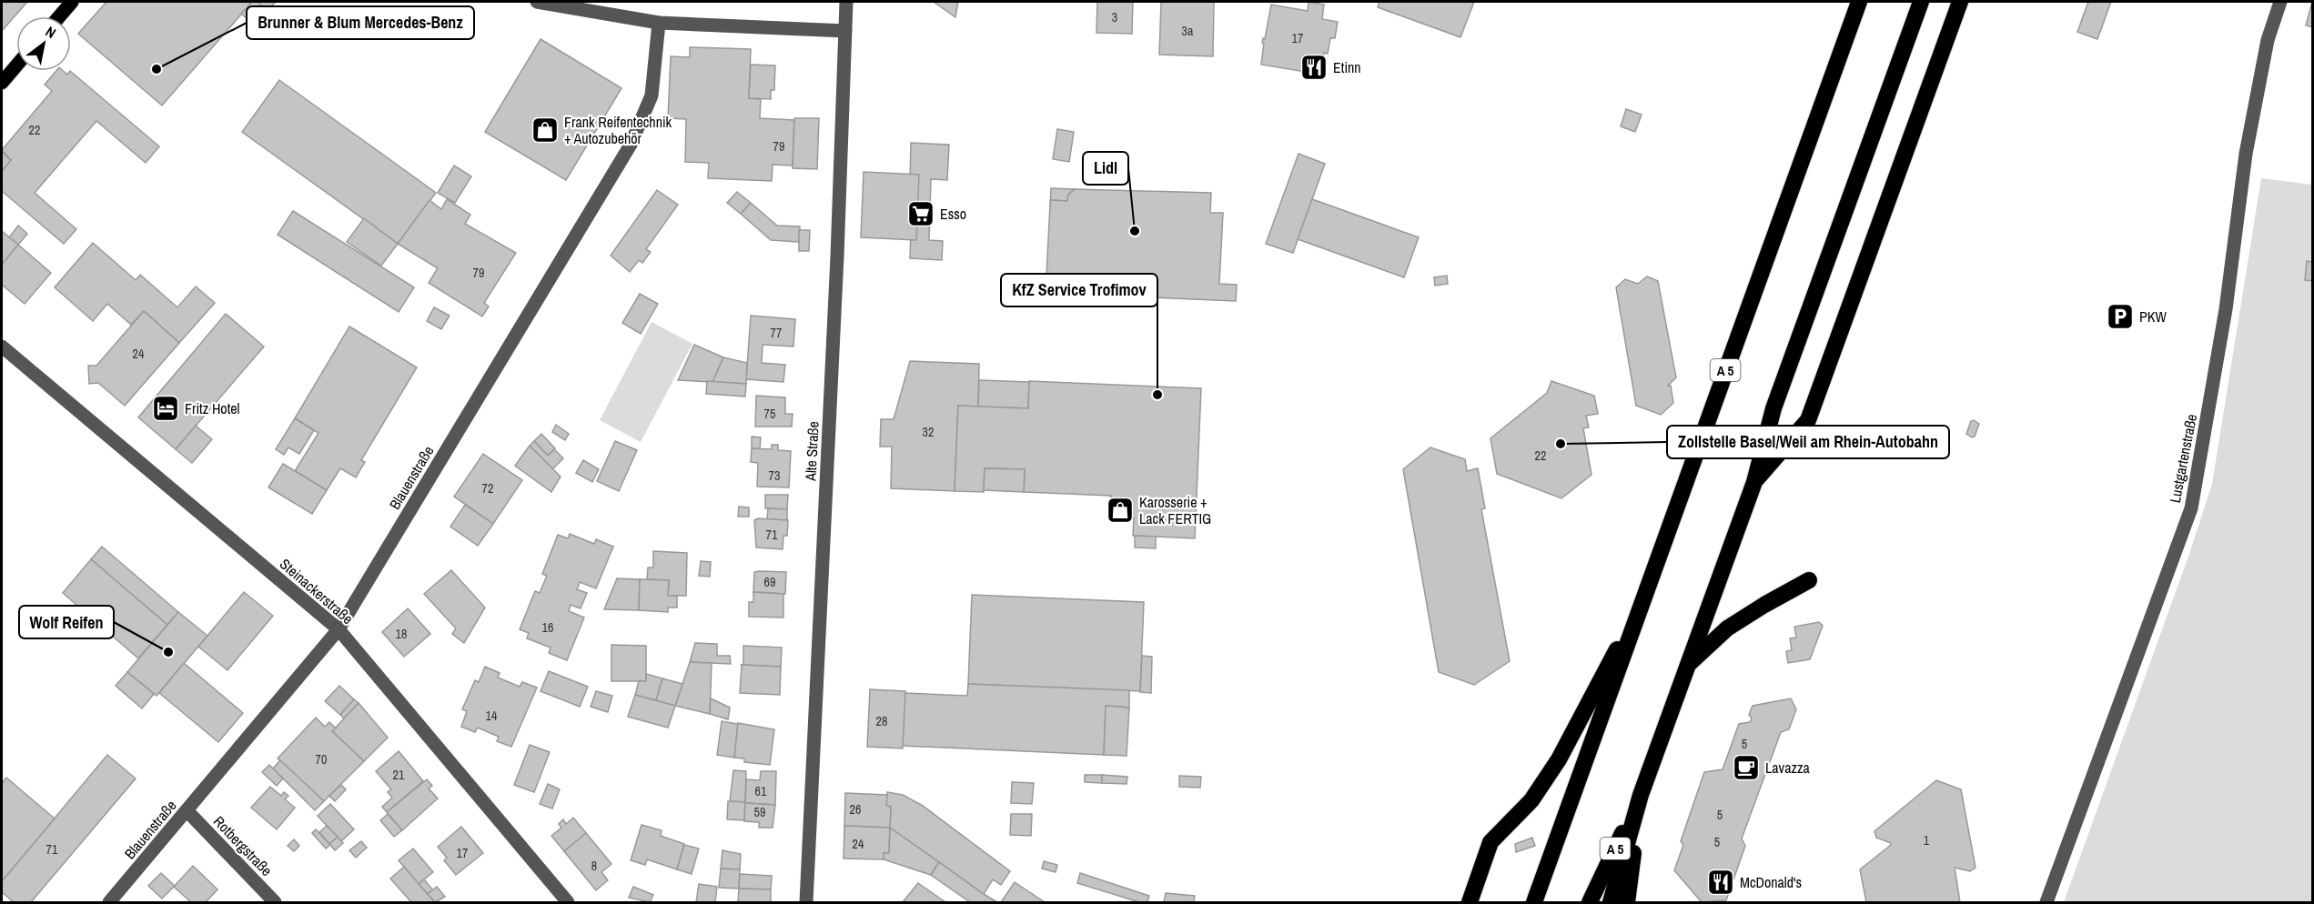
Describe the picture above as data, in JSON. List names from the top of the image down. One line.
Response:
{"streets":{"highway":["A 5"],"street":["Alte Straße","Lustgartenstraße","Blauenstraße","Steinackerstraße","Rotbergstraße"]},"crossings":[["Blauenstraße","Steinackerstraße"],["Blauenstraße","Rotbergstraße"]],"places":{"restaurant":["Etinn","McDonald's"],"other":["Brunner & Blum Mercedes-Benz","Lidl","KfZ Service Trofimov","Zollstelle Basel/Weil am Rhein-Autobahn","Wolf Reifen"],"shop":["Frank Reifentechnik + Autozubehör","Karosserie + Lack FERTIG"],"supermarket":["Esso"],"parking":["PKW"],"hotel":["Fritz Hotel"],"cafe":["Lavazza"]},"house_numbers":["3","3a","17","22","79","79","77","24","75","32","22","73","72","71","69","16","18","14","28","5","70","21","61","26","59","5","1","5","24","71","17","8"],"north":"top right"}
